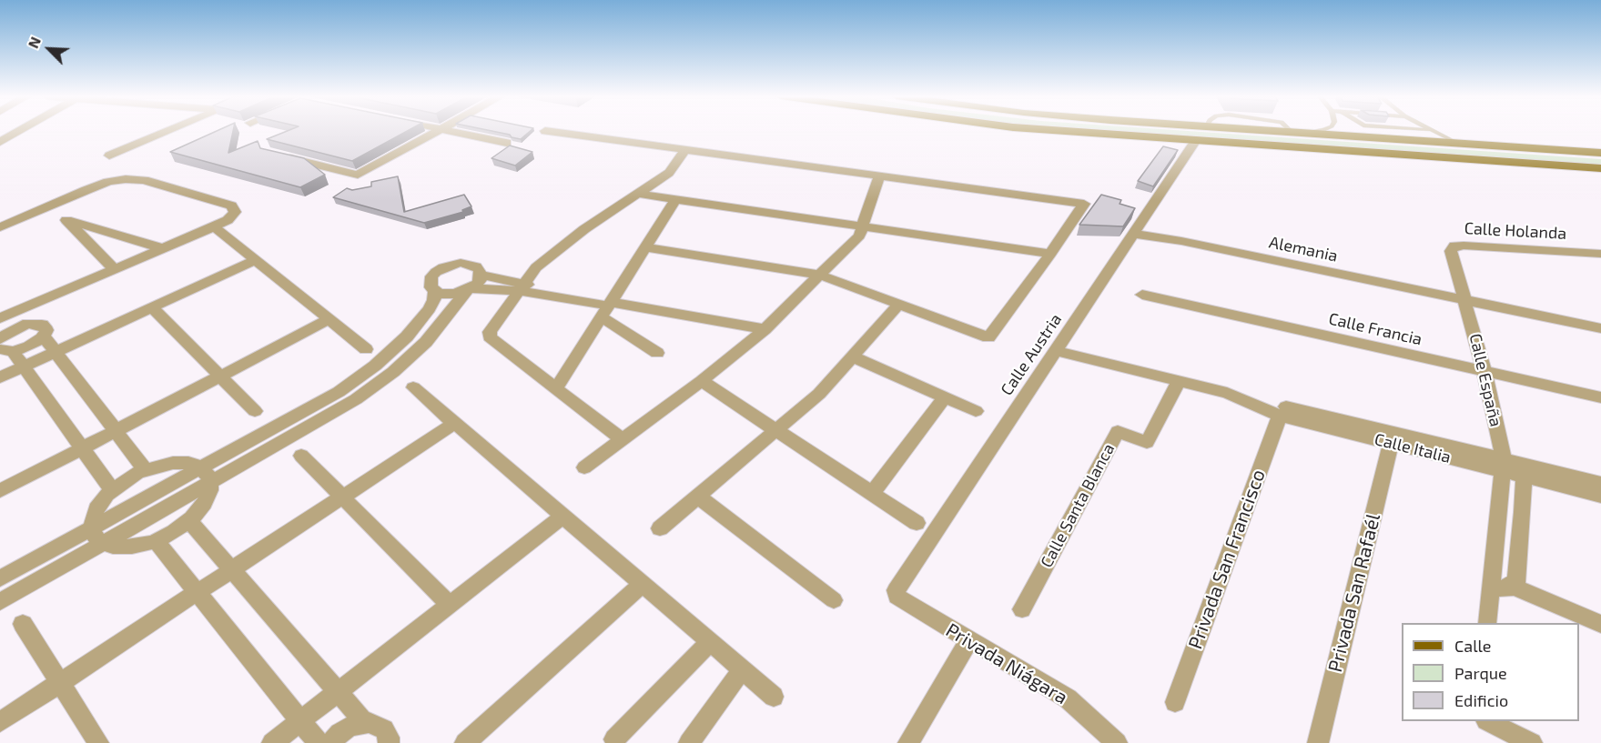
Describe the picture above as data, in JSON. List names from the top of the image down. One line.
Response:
{"streets":{"street":["Calle Holanda","Alemania","Calle Francia","Calle Austria","Calle España","Calle Italia","Calle Santa Blanca","Privada San Francisco","Privada San Rafaél","Privada Niágara"]},"crossings":[["Calle Holanda","Alemania"],["Calle Holanda","Calle España"],["Alemania","Calle Austria"],["Alemania","Calle España"],["Calle Francia","Calle España"],["Calle Austria","Calle Italia"],["Calle Austria","Privada Niágara"],["Calle España","Calle Italia"],["Calle Italia","Calle Santa Blanca"],["Calle Italia","Privada San Francisco"],["Calle Italia","Privada San Rafaél"]],"legend":["Calle","Parque","Edificio"],"north":"top left"}
